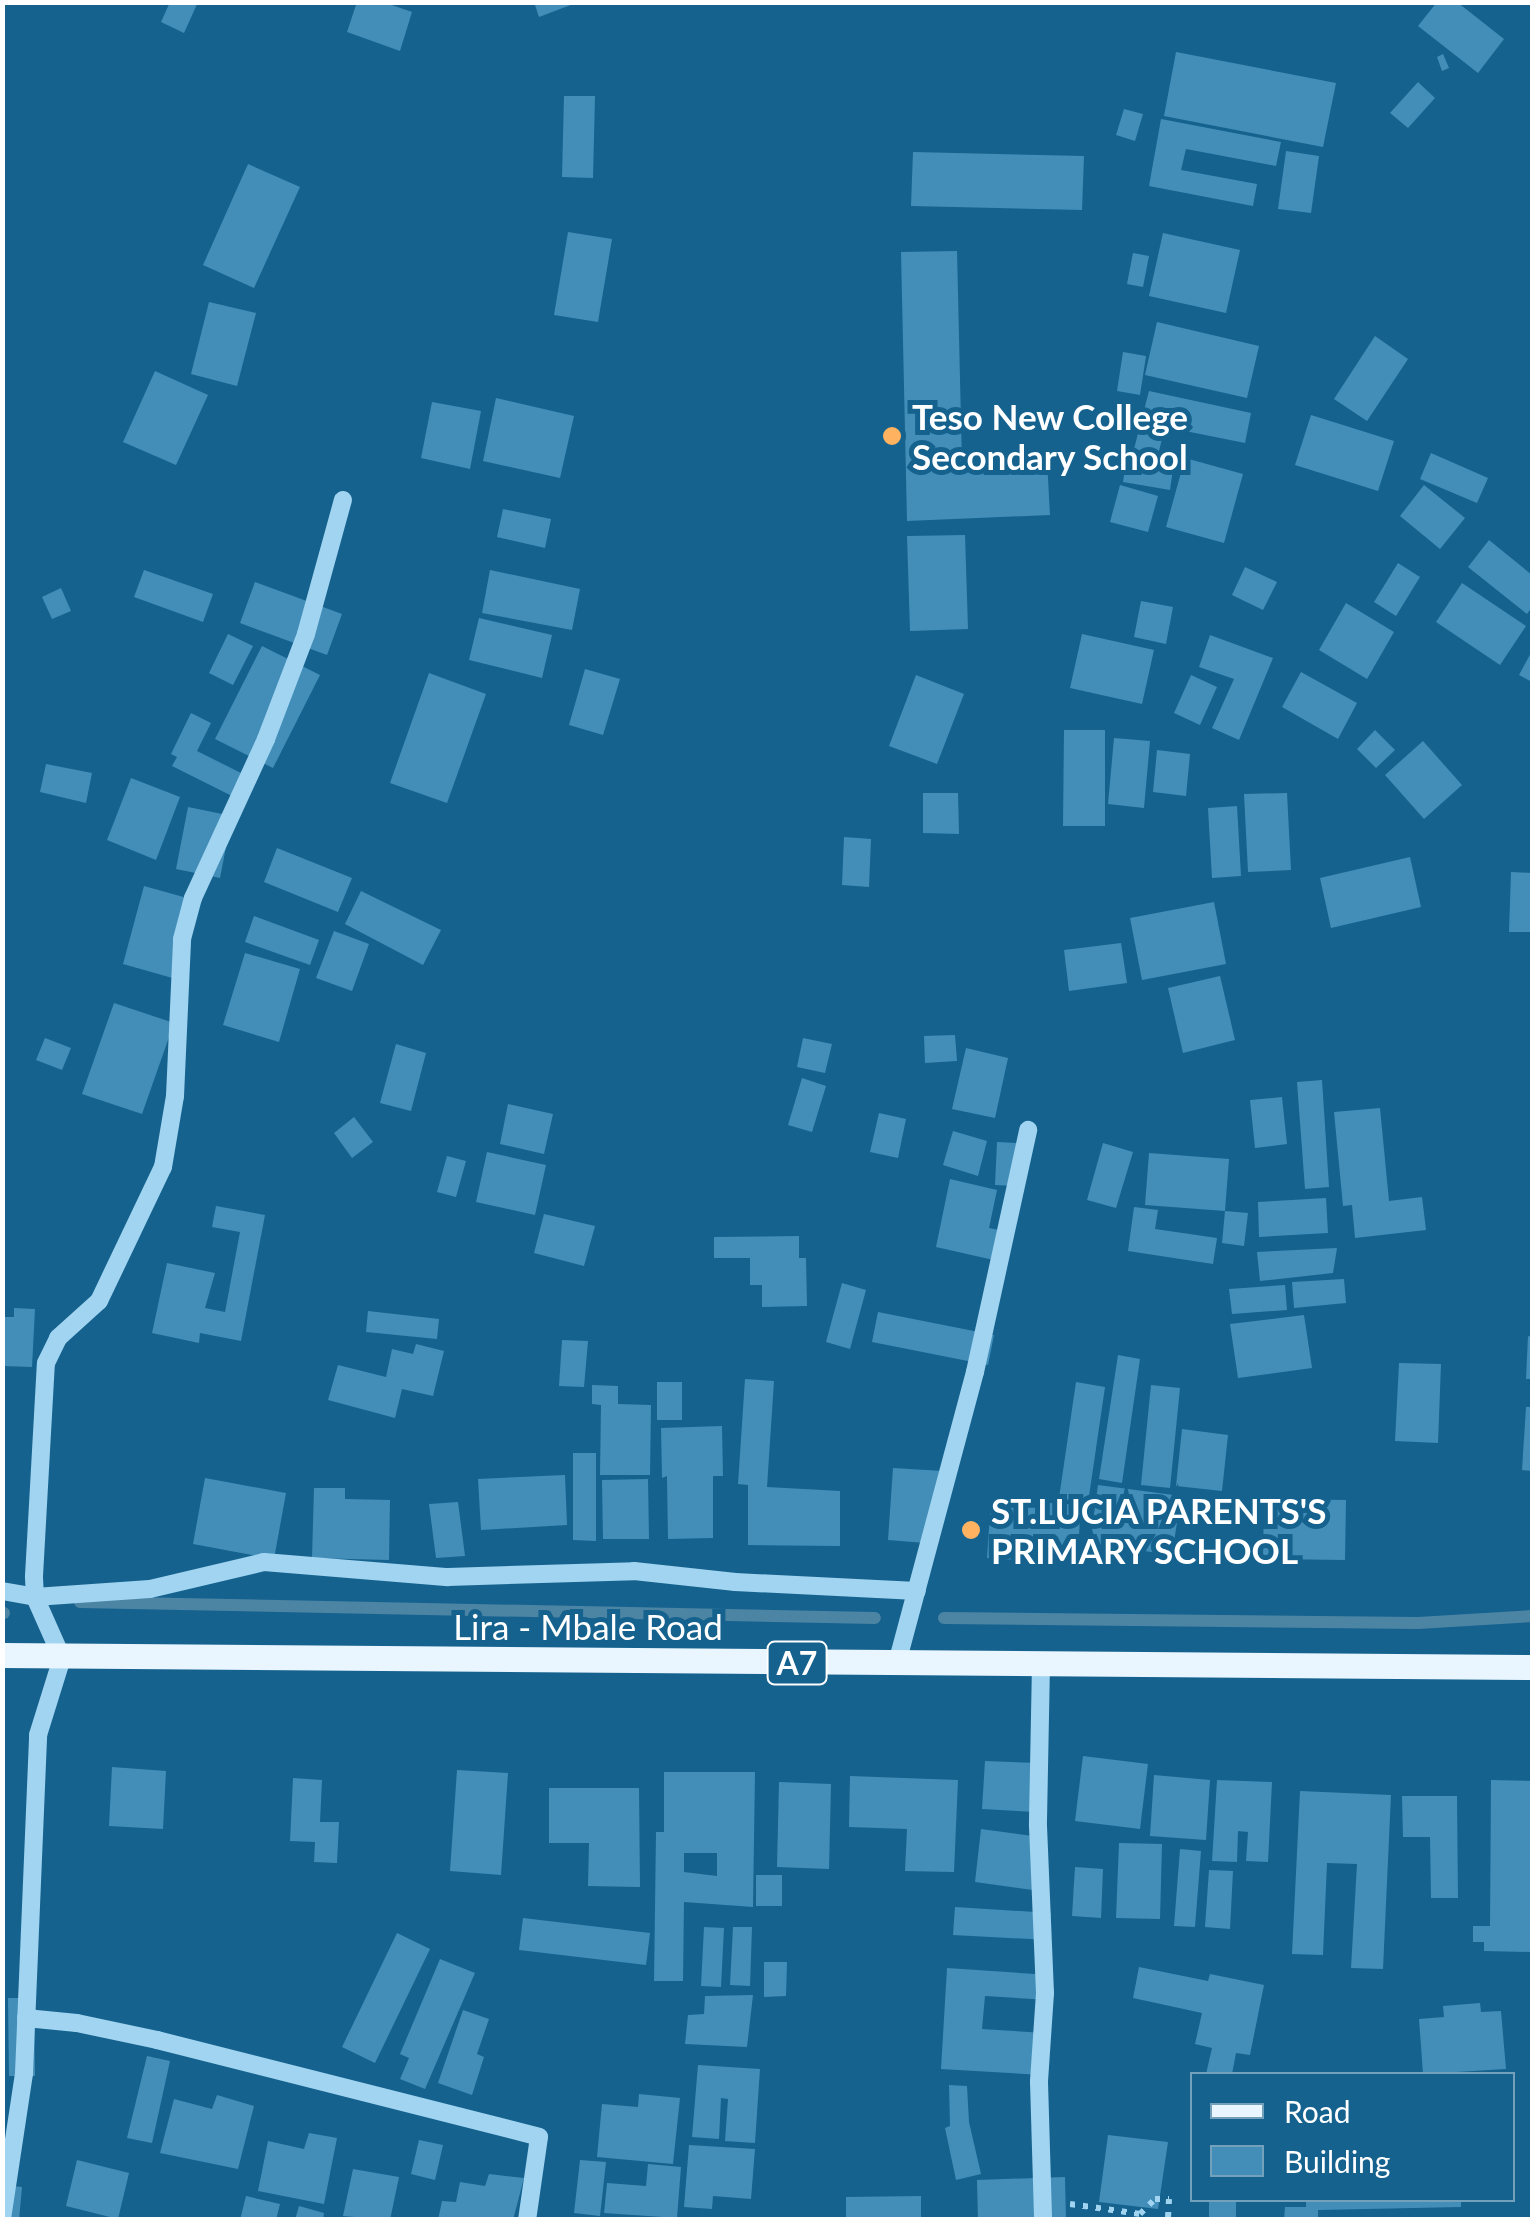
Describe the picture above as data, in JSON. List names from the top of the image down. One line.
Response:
{"streets":{"main road":["Lira - Mbale Road","A7"]},"places":["Teso New College Secondary School","ST.LUCIA PARENTS'S PRIMARY SCHOOL"],"legend":["Road","Building"]}
